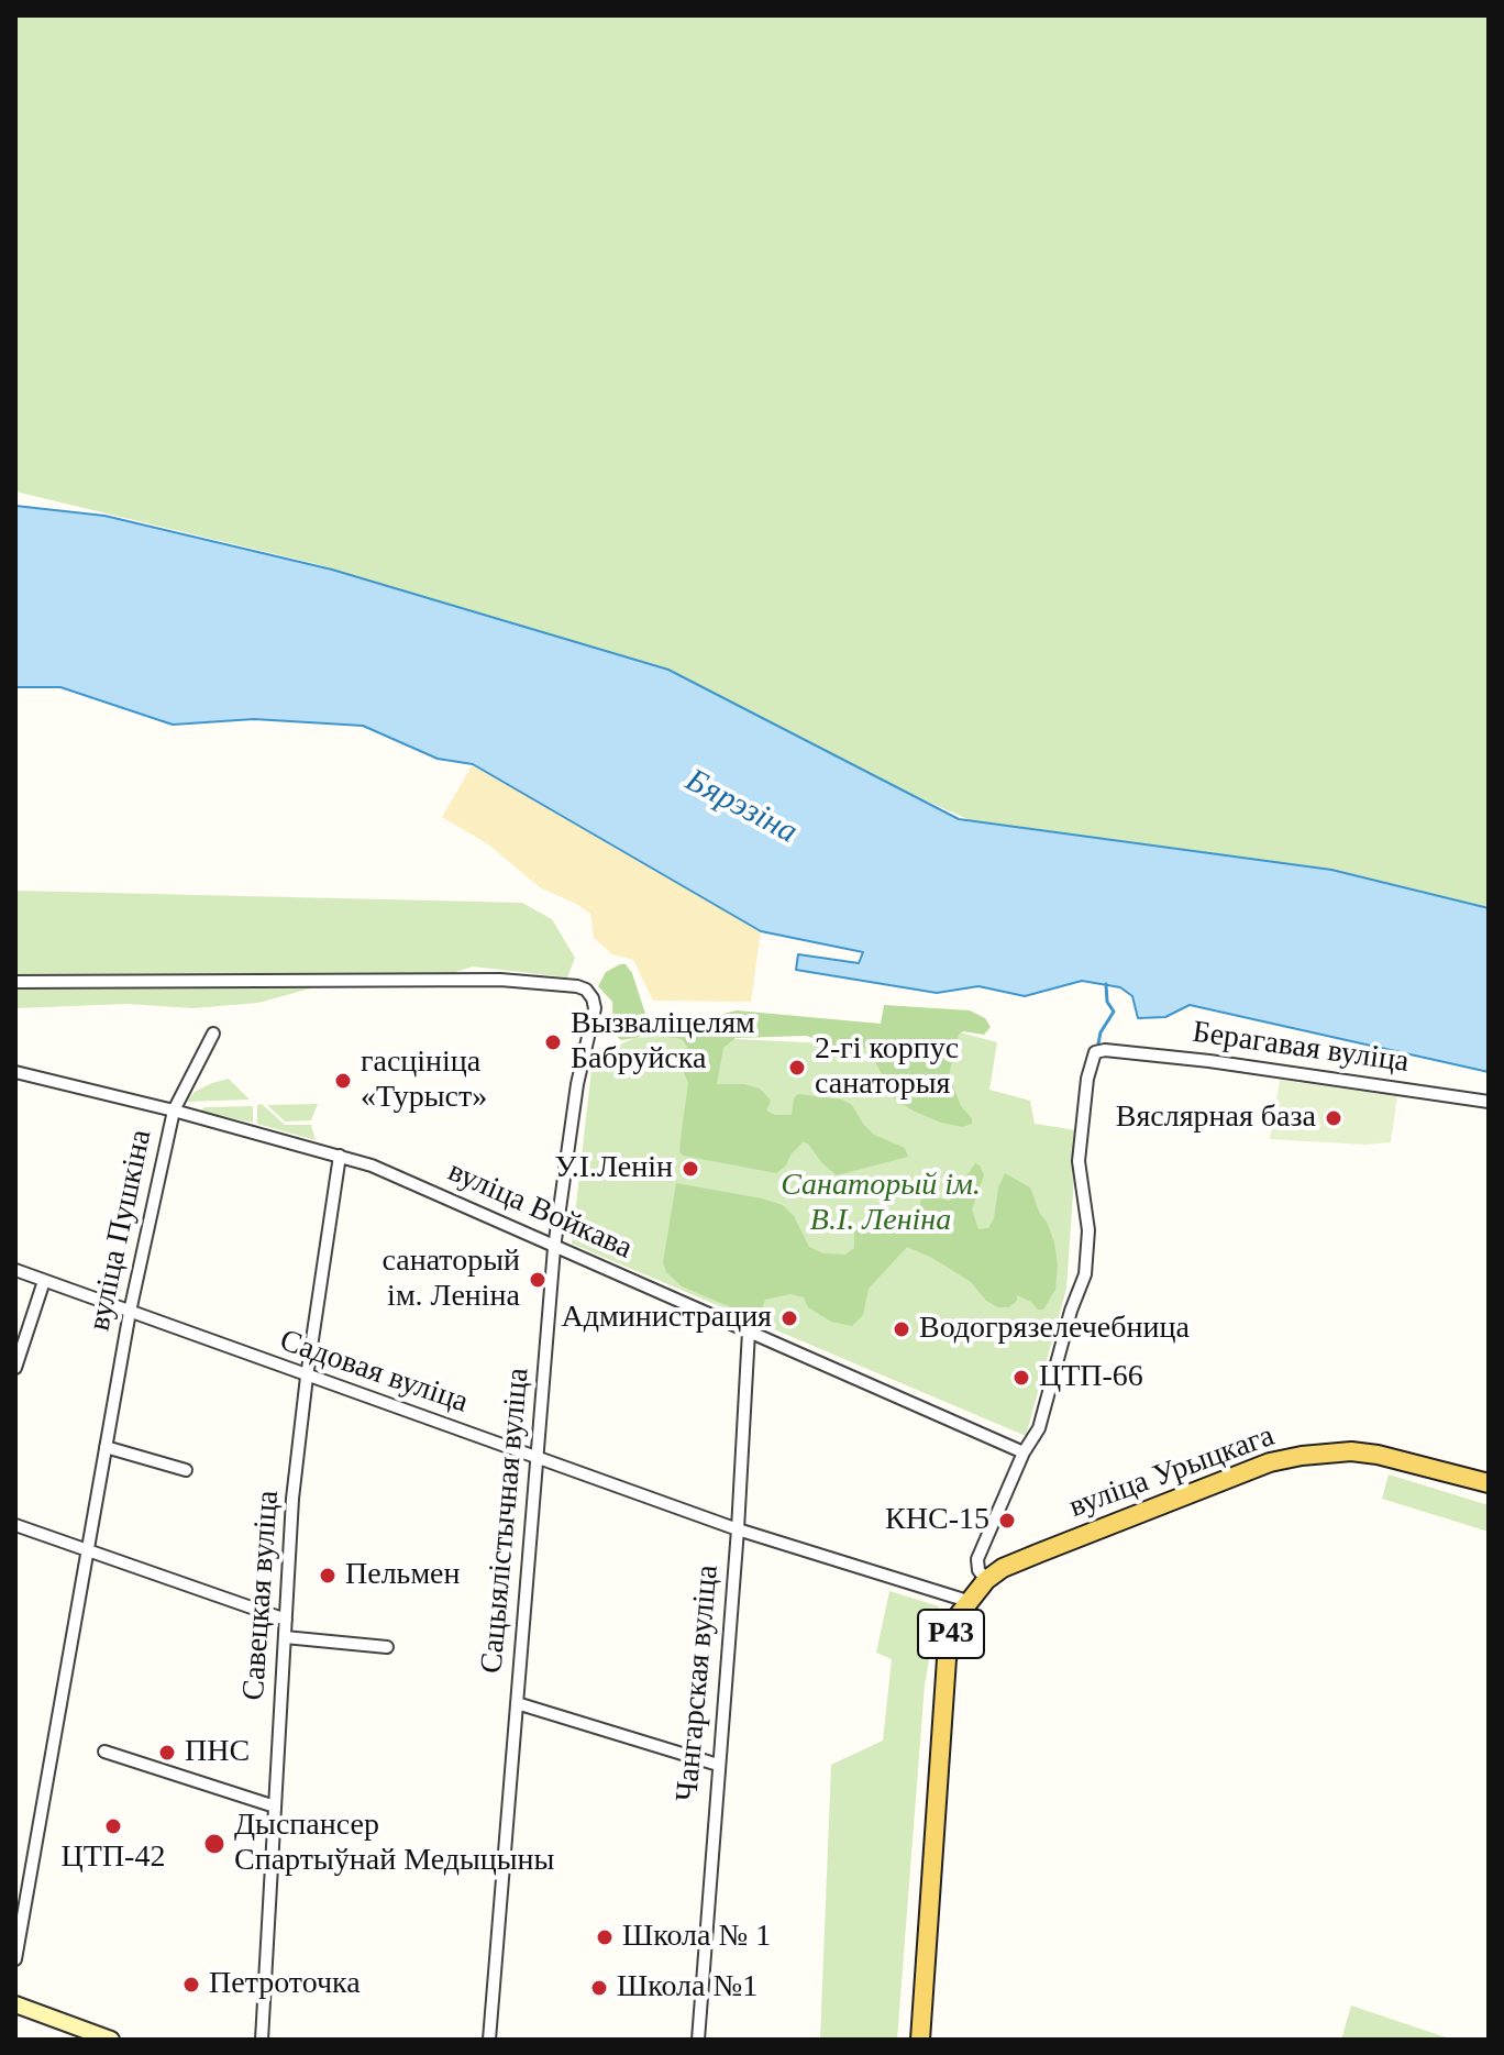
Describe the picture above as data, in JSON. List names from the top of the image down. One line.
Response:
{"streets":{"main road":["вуліца Урыцкага","Р43"],"street":["Берагавая вуліца","вуліца Войкава","вуліца Пушкіна","Садовая вуліца","Сацыялістычная вуліца","Савецкая вуліца","Чангарская вуліца"]},"crossings":[["Берагавая вуліца","вуліца Войкава"],["вуліца Войкава","вуліца Пушкіна"],["вуліца Войкава","Сацыялістычная вуліца"],["вуліца Войкава","Савецкая вуліца"],["вуліца Войкава","Чангарская вуліца"],["вуліца Пушкіна","Садовая вуліца"],["Садовая вуліца","вуліца Урыцкага"],["Садовая вуліца","Сацыялістычная вуліца"],["Садовая вуліца","Савецкая вуліца"],["Садовая вуліца","Чангарская вуліца"]],"water":["Бярэзіна"],"parks":["Санаторый ім. В.І. Леніна"],"places":["Вызваліцелям Бабруйска","2-гі корпус санаторыя","гасцініца «Турыст»","Вяслярная база","У.І.Ленін","санаторый ім. Леніна","Администрация","Водогрязелечебница","ЦТП-66","КНС-15","Пельмен","ПНС","ЦТП-42","Дыспансер Спартыўнай Медыцыны","Школа № 1","Петроточка","Школа №1"]}
